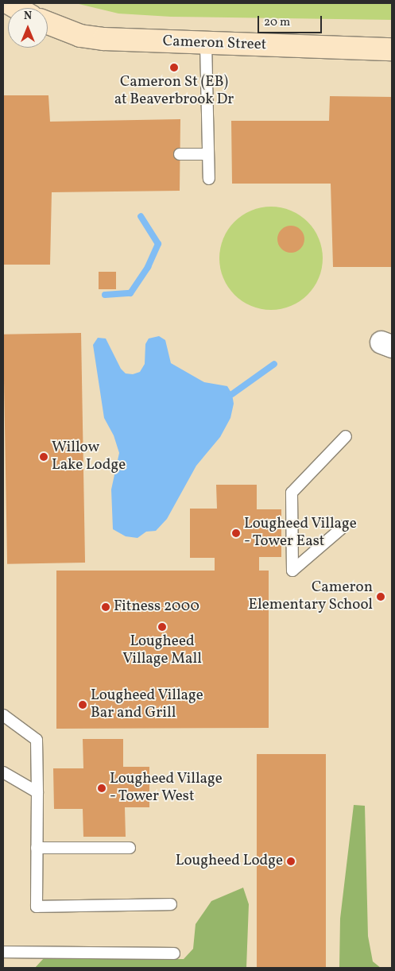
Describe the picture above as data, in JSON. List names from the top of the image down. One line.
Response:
{"streets":{"street":["Cameron Street"]},"places":["Cameron St (EB) at Beaverbrook Dr","Willow Lake Lodge","Lougheed Village - Tower East","Cameron Elementary School","Fitness 2000","Lougheed Village Mall","Lougheed Village Bar and Grill","Lougheed Village - Tower West","Lougheed Lodge"],"scale_bar":"20 m","north":"top"}
